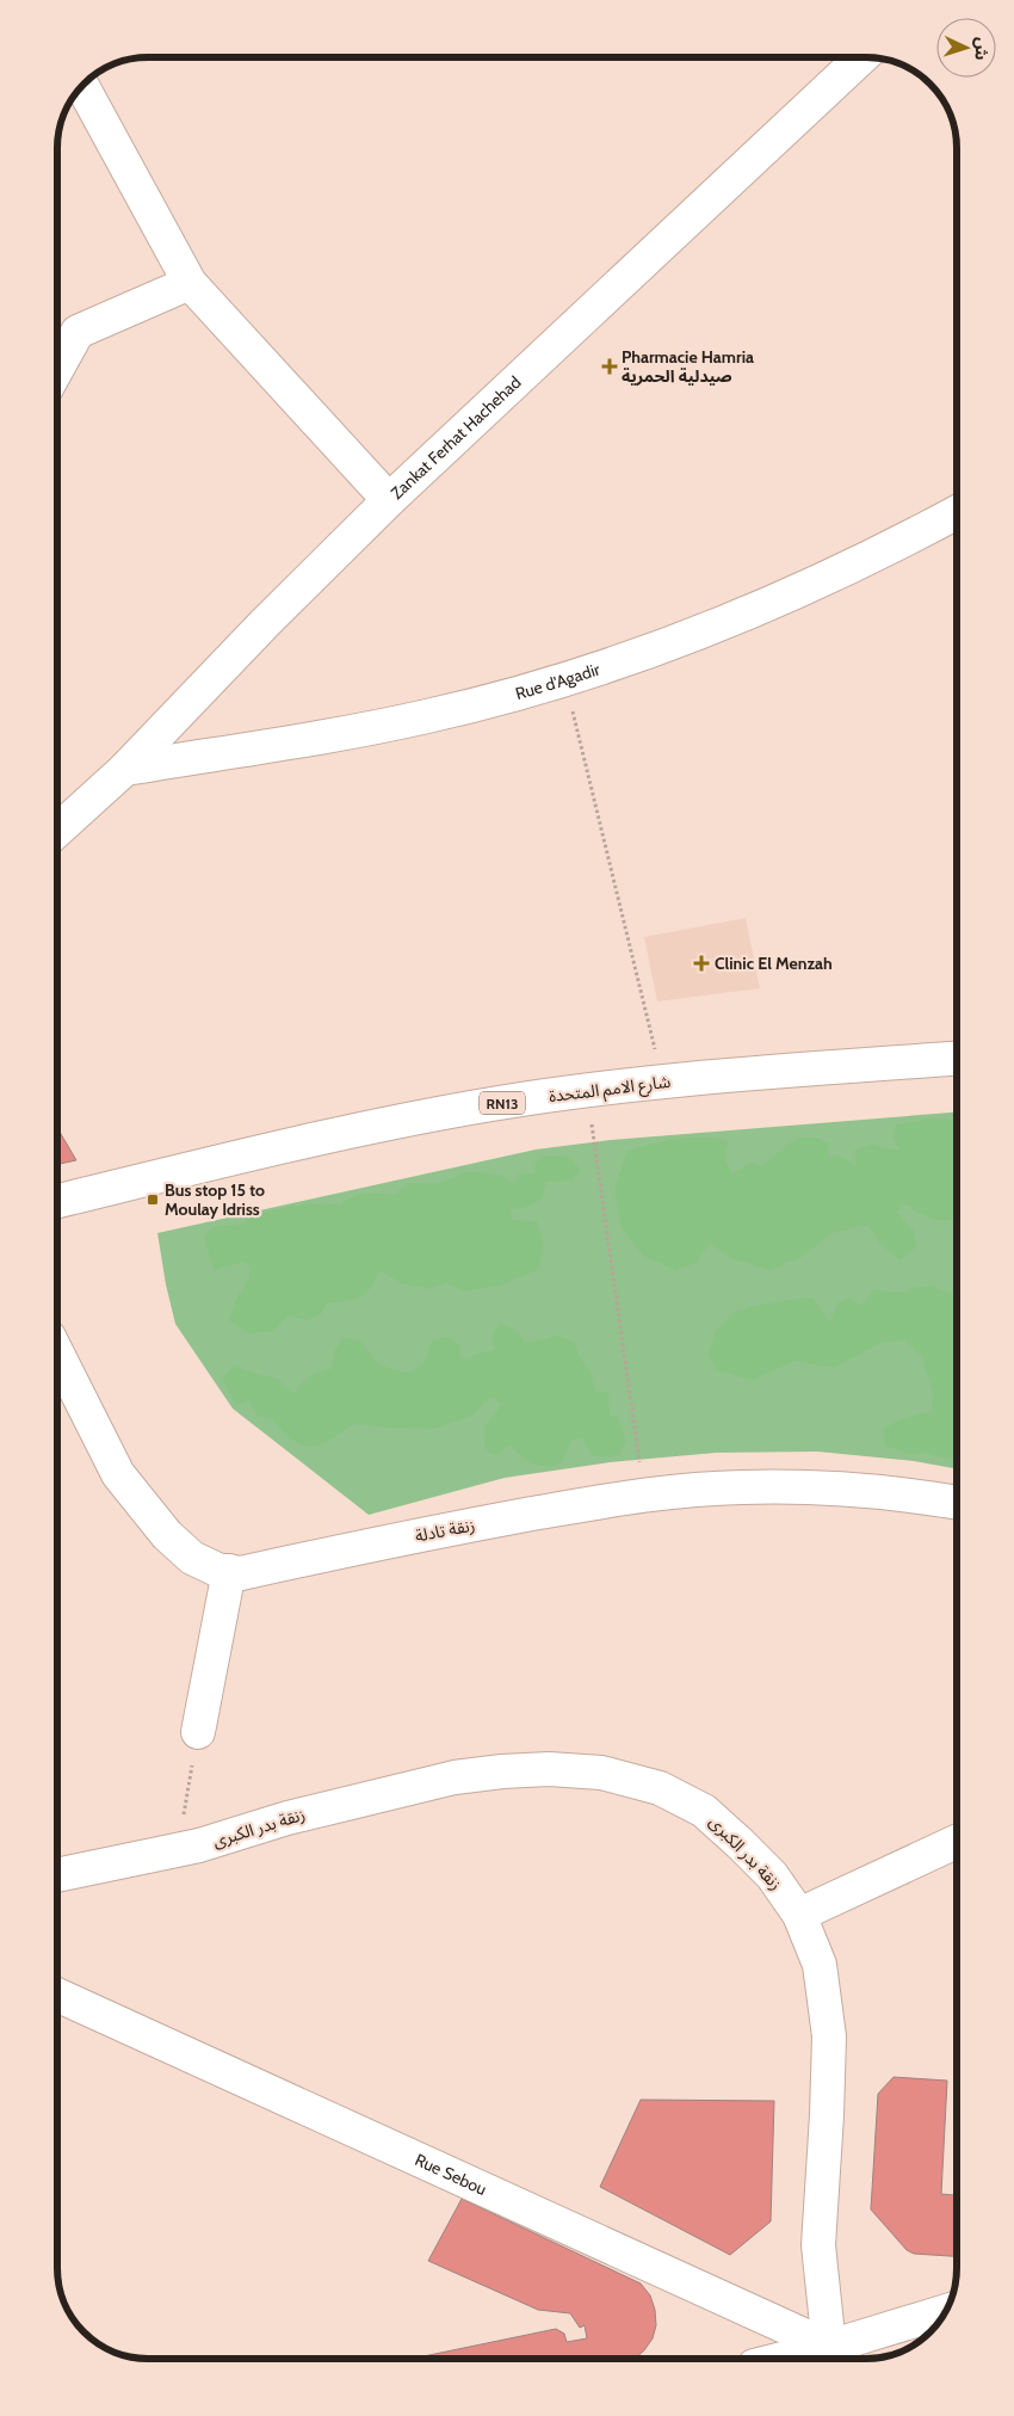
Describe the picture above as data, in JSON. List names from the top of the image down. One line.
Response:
{"streets":{"street":["Zankat Ferhat Hachehad","Rue d'Agadir","شارع الامم المتحدة","RN13","زنقة تادلة","زنقة بدر الكبرى","Rue Sebou"]},"crossings":[["Zankat Ferhat Hachehad","Rue d'Agadir"],["زنقة بدر الكبرى","Rue Sebou"]],"places":{"health":["Pharmacie Hamria صيدلية الحمرية","Clinic El Menzah"],"transit":["Bus stop 15 to Moulay Idriss"]},"north":"right"}
